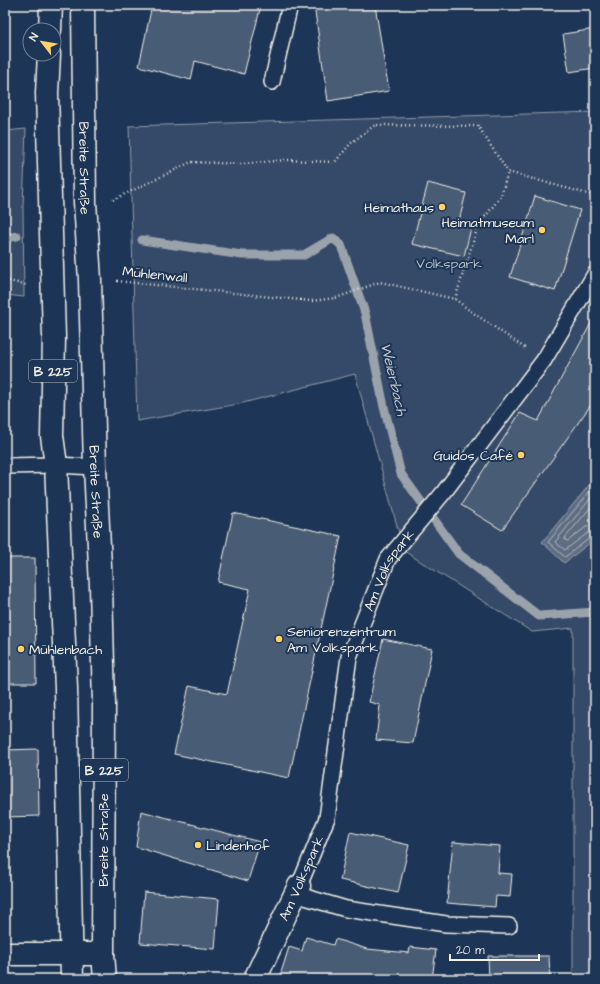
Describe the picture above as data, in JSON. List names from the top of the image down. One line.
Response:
{"streets":{"main road":["Breite Straße","B 225","Am Volkspark"],"path":["Mühlenwall"]},"water":["Weierbach"],"parks":["Volkspark"],"places":["Heimathaus","Heimatmuseum Marl","Guidos Café","Seniorenzentrum Am Volkspark","Mühlenbach","Lindenhof"],"scale_bar":"20 m","north":"top left"}
